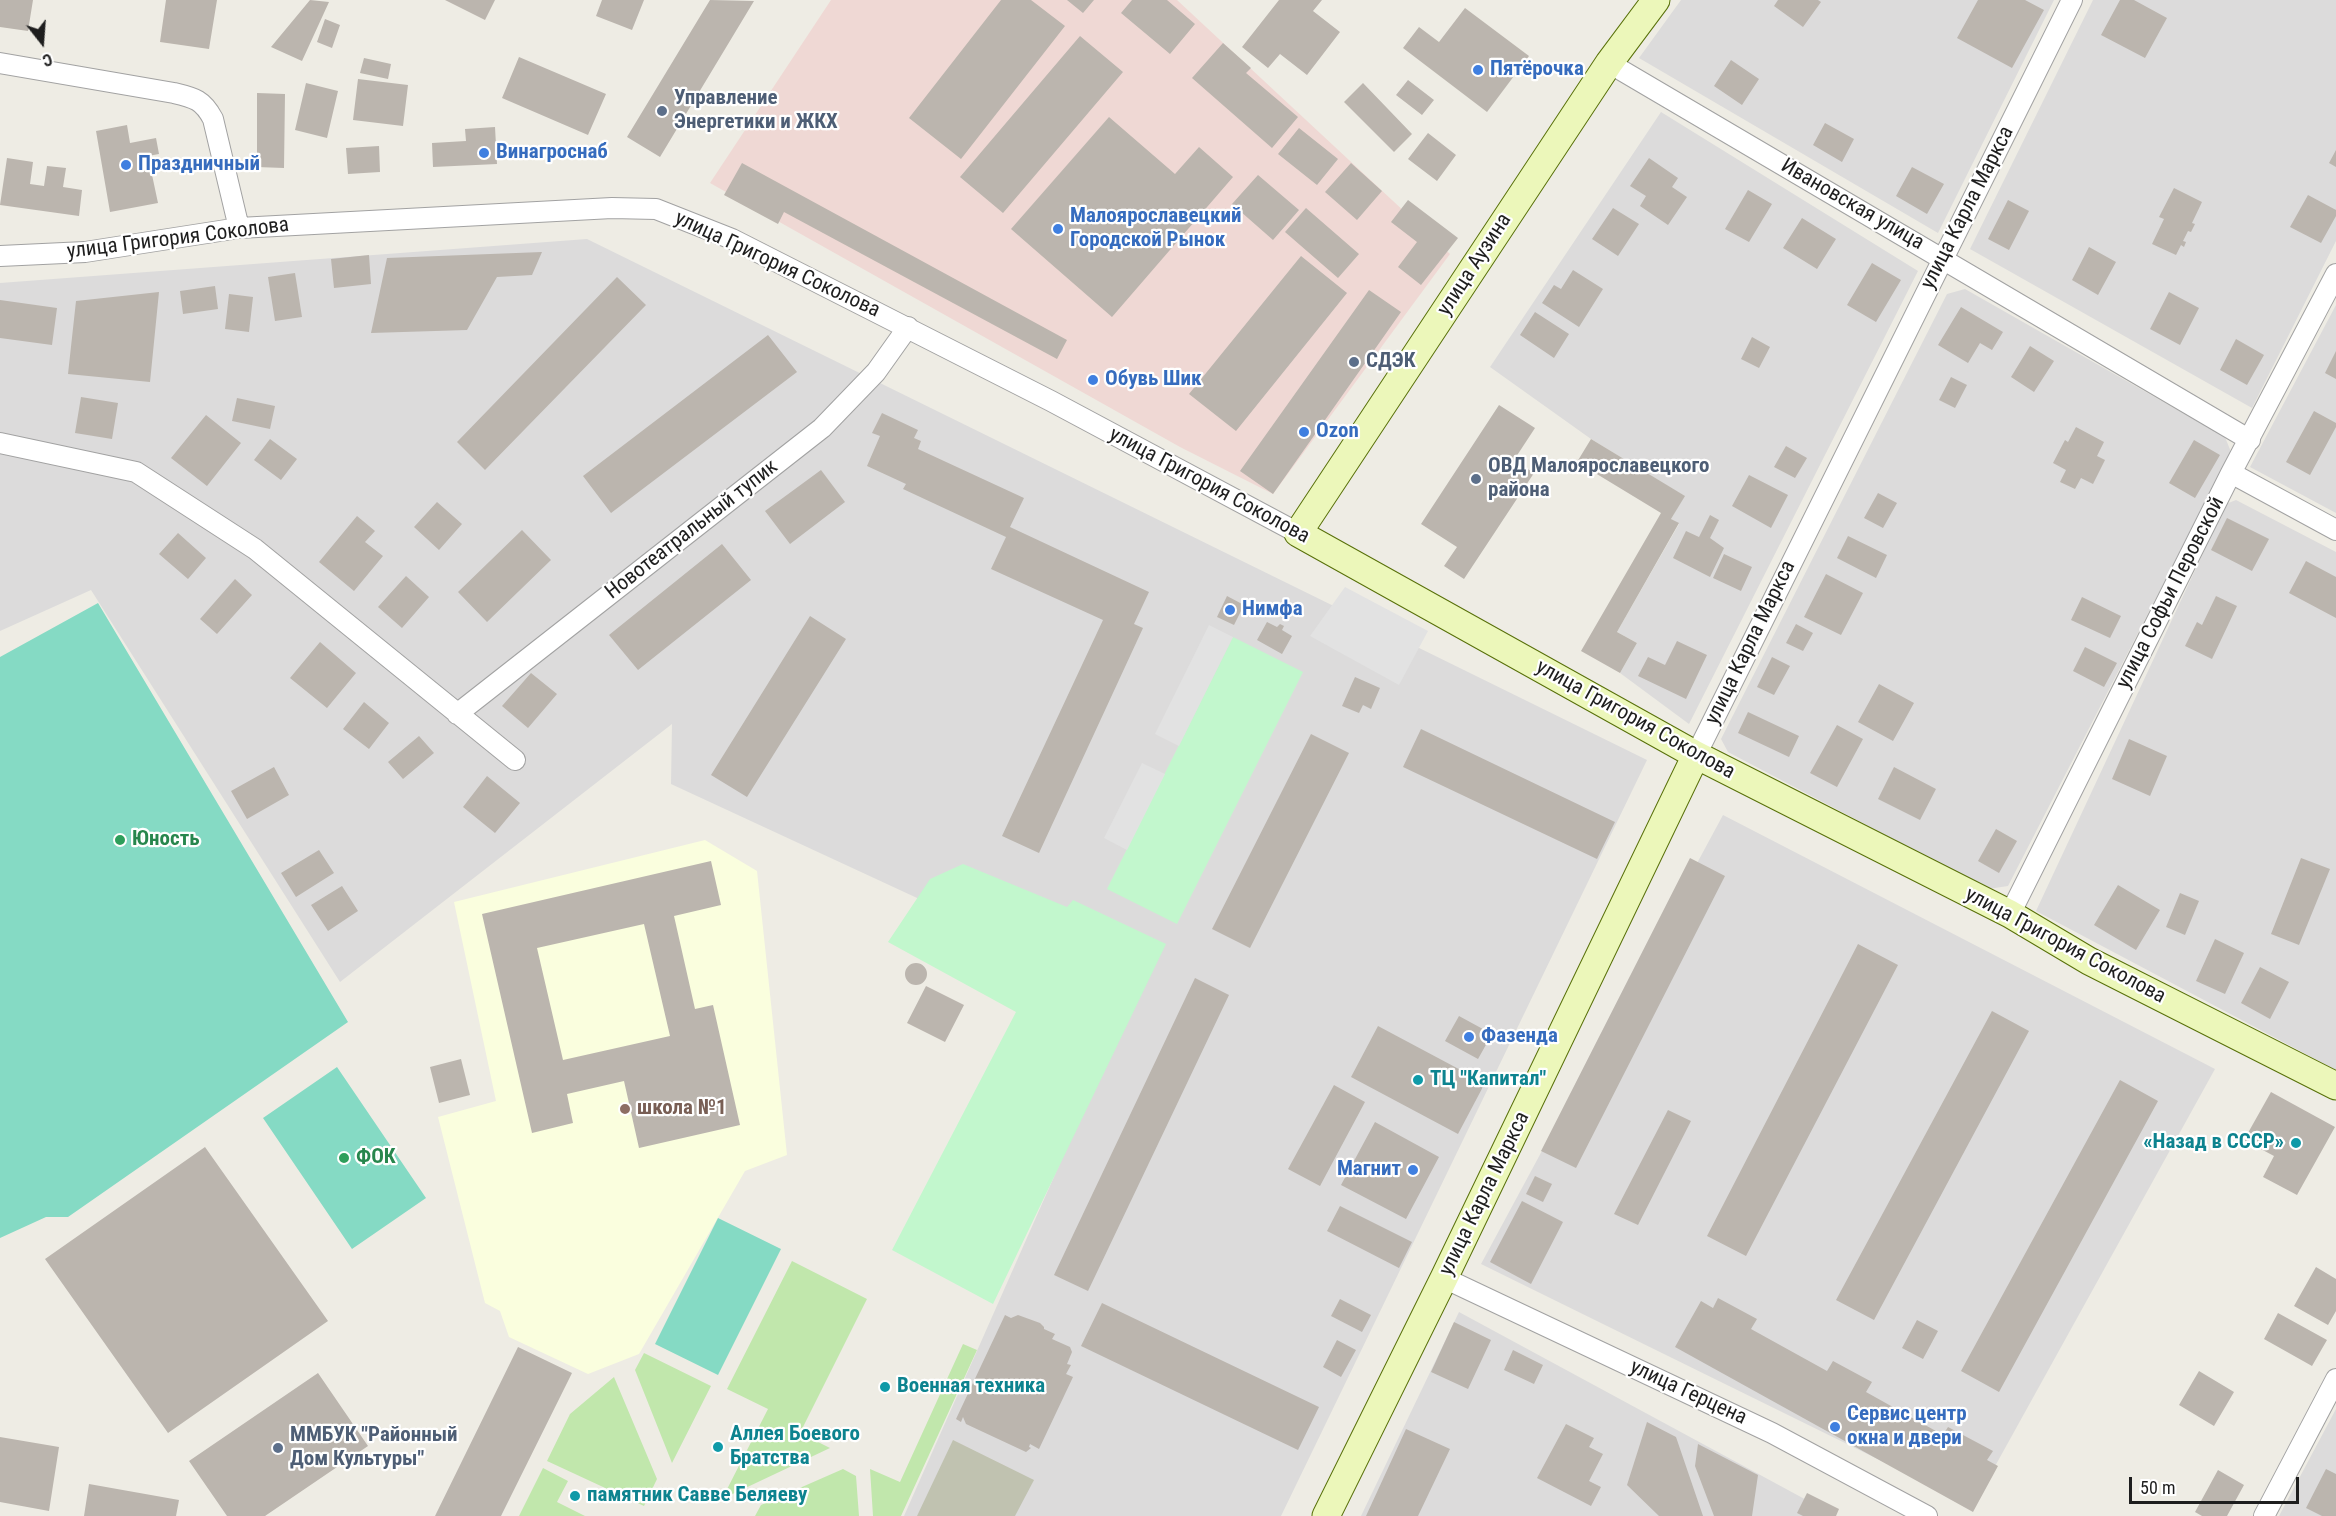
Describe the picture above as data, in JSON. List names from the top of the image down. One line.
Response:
{"streets":{"main road":["улица Карла Маркса","улица Григория Соколова","улица Аузина"],"street":["Ивановская улица","Новотеатральный тупик","улица Софьи Перовской","улица Герцена"]},"crossings":[["Ивановская улица","улица Карла Маркса"],["Ивановская улица","улица Аузина"],["Ивановская улица","улица Софьи Перовской"],["улица Карла Маркса","улица Григория Соколова"],["улица Карла Маркса","улица Герцена"],["улица Григория Соколова","улица Аузина"],["улица Григория Соколова","Новотеатральный тупик"],["улица Григория Соколова","улица Софьи Перовской"]],"places":["Пятёрочка","Управление Энергетики и ЖКХ","Винагроснаб","Праздничный","Малоярославецкий Городской Рынок","СДЭК","Обувь Шик","Ozon","ОВД Малоярославецкого района","Нимфа","Юность","Фазенда","ТЦ \"Капитал\"","школа №1","«Назад в СССР»","ФОК","Магнит","Военная техника","Сервис центр окна и двери","Аллея Боевого Братства","ММБУК \"Районный Дом Культуры\"","памятник Савве Беляеву"],"scale_bar":"50 m","north":"bottom"}
